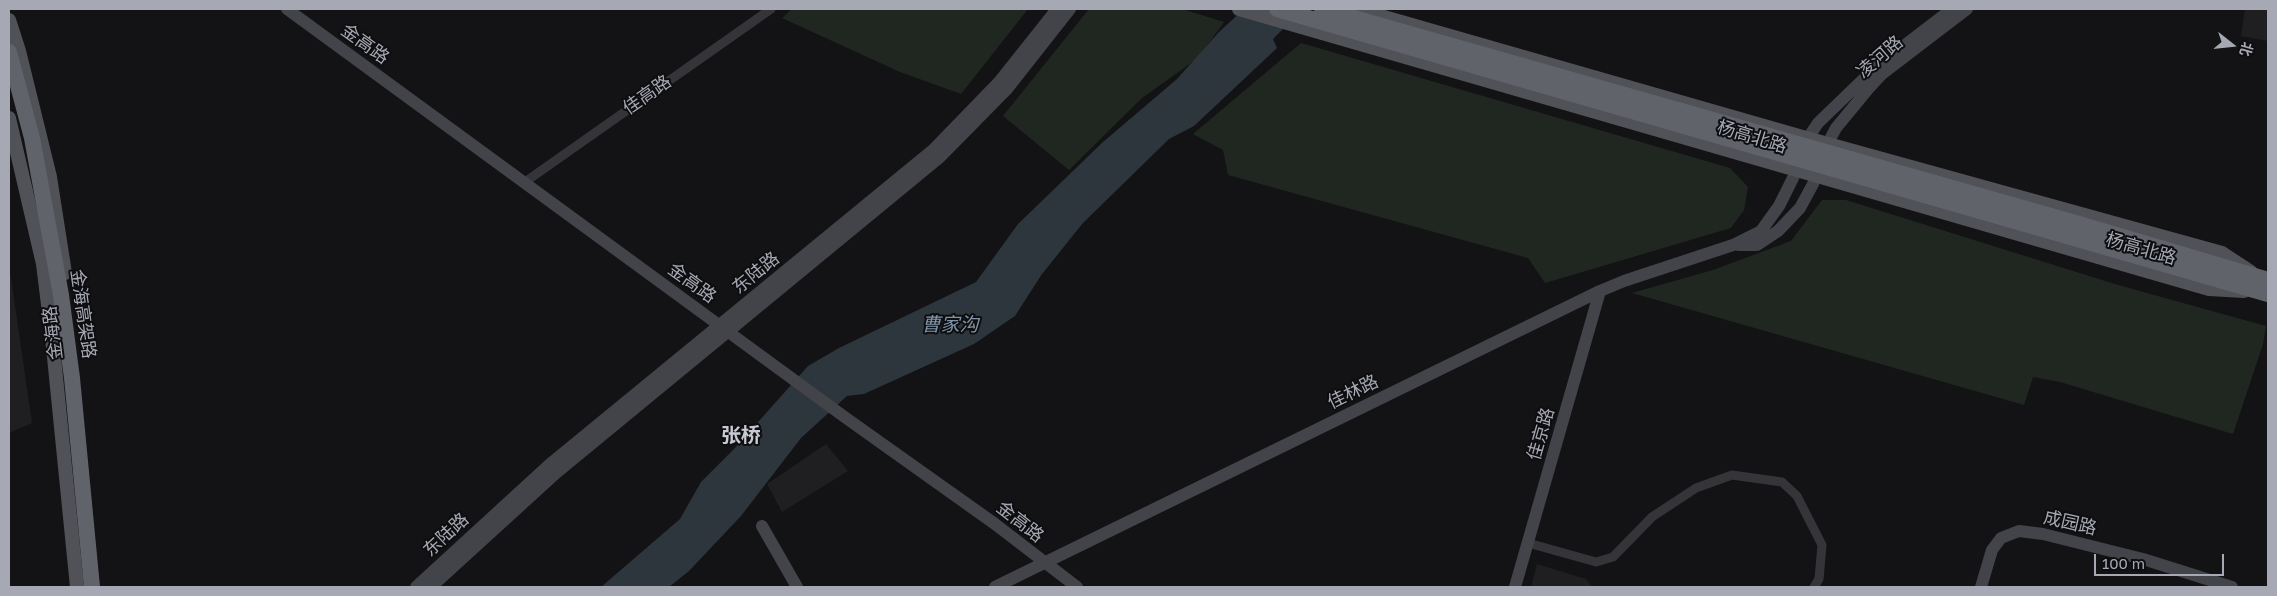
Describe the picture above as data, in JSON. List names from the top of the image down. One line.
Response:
{"streets":{"highway":["杨高北路","金海高架路"],"main road":["金高路","凌河路","东陆路","金海路","佳林路","佳京路","成园路"],"street":["佳高路"]},"crossings":[["金高路","佳高路"],["金高路","东陆路"],["金高路","佳林路"],["凌河路","杨高北路"],["凌河路","佳林路"],["杨高北路","佳林路"],["金海高架路","金海路"],["佳林路","佳京路"]],"districts":["张桥"],"water":["曹家沟"],"scale_bar":"100 m","north":"right"}
